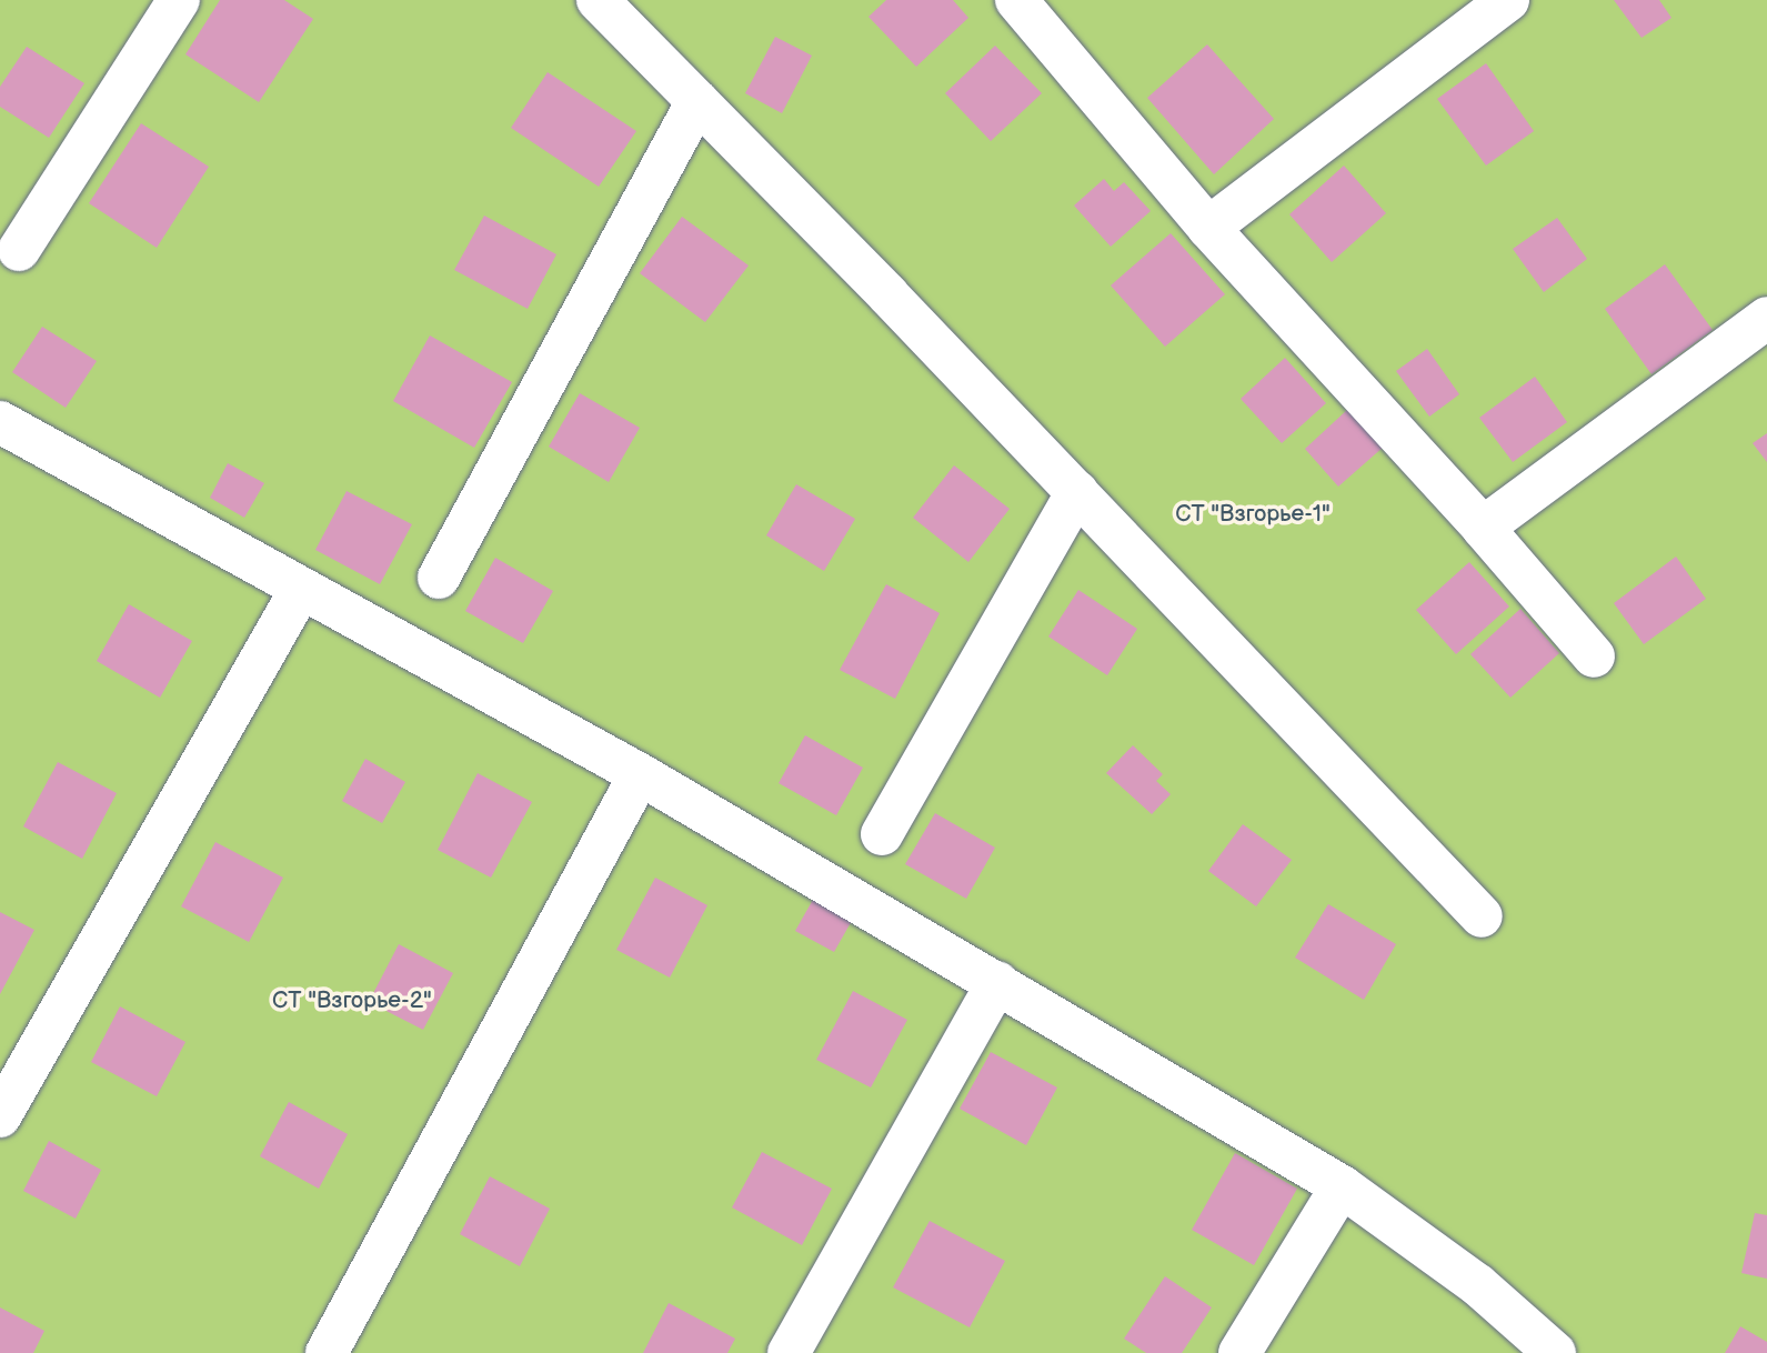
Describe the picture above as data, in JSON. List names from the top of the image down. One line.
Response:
{"parks":["СТ \"Взгорье-1\"","СТ \"Взгорье-2\""]}
